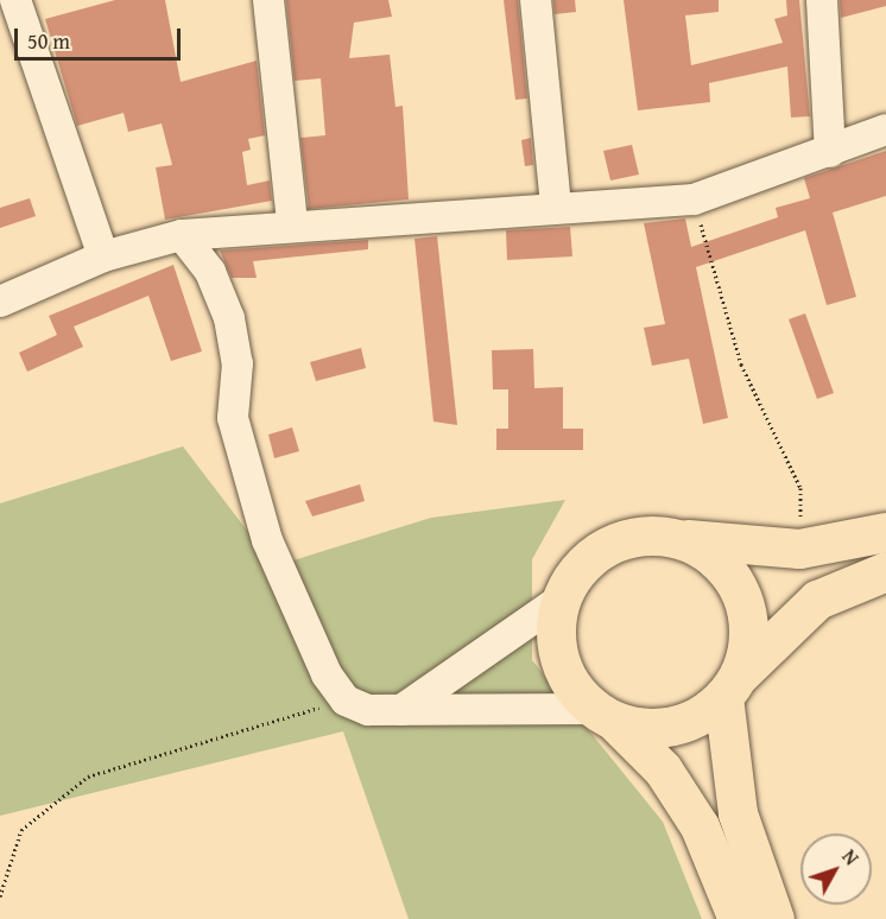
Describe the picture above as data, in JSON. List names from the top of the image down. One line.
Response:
{"scale_bar":"50 m","north":"top right"}
